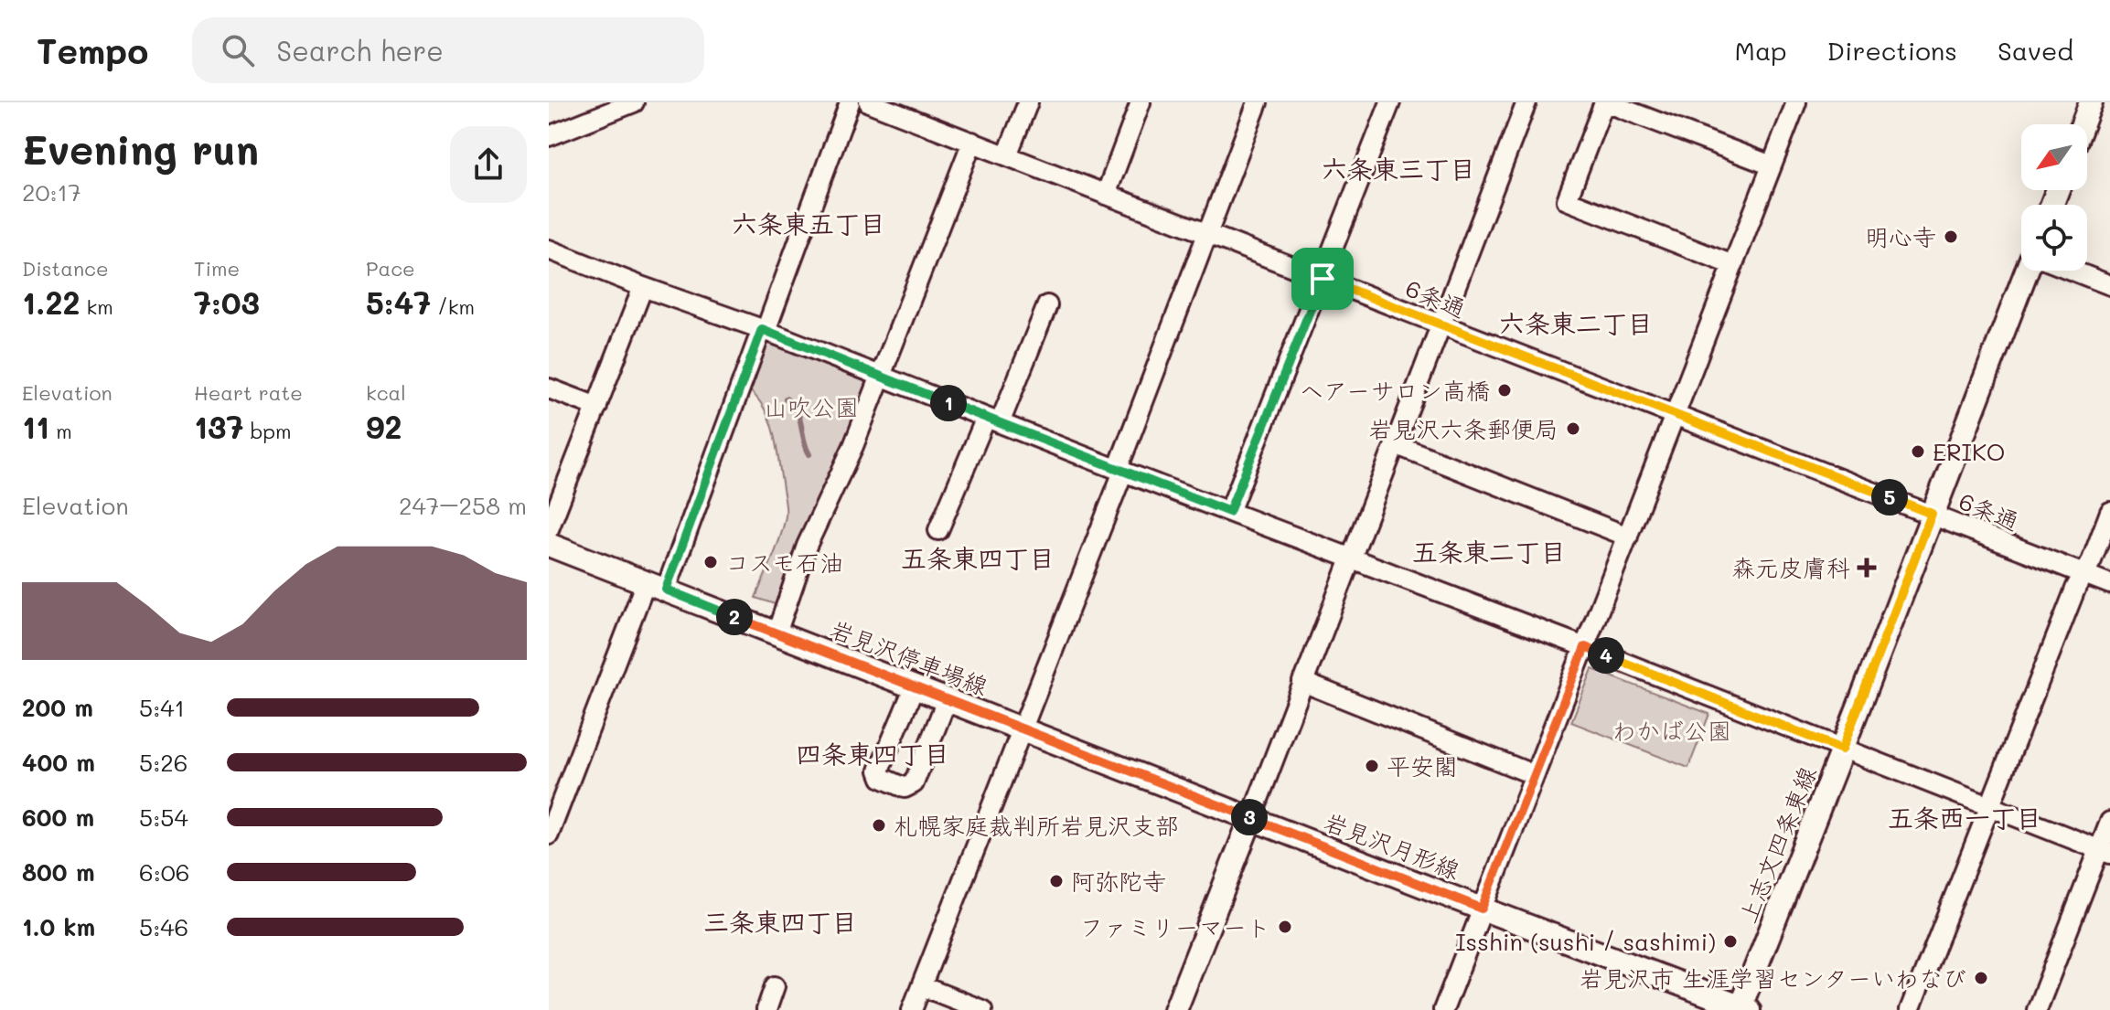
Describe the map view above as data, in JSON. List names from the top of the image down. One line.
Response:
{"streets":{"main road":["岩見沢停車場線","上志文四条東線","岩見沢月形線"],"street":["6条通"]},"crossings":[["6条通","上志文四条東線"],["岩見沢停車場線","岩見沢月形線"],["上志文四条東線","岩見沢月形線"]],"districts":["六条東三丁目","六条東五丁目","六条東二丁目","五条東二丁目","五条東四丁目","四条東四丁目","五条西一丁目","三条東四丁目"],"parks":["山吹公園","わかば公園"],"places":{"other":["明心寺","ヘアーサロン高橋","岩見沢六条郵便局","ERIKO","コスモ石油","平安閣","札幌家庭裁判所岩見沢支部","阿弥陀寺","ファミリーマート","Isshin (sushi / sashimi)","岩見沢市 生涯学習センターいわなび"],"health":["森元皮膚科"]},"north":"bottom left","page":{"header":"Tempo","search":"Search here","nav":["Map","Directions","Saved"],"heading":["Evening run","20:17"],"stats":[["Distance","1.22 km"],["Time","7:03"],["Pace","5:47 /km"],["Elevation","11 m"],["Heart rate","137 bpm"],["kcal","92"]],"pins":["1","5","2","4","3"],"chart":["Elevation","247–258 m"],"list":[{"name":"200 m","note":"5:41"},{"name":"400 m","note":"5:26"},{"name":"600 m","note":"5:54"},{"name":"800 m","note":"6:06"},{"name":"1.0 km","note":"5:46"}]}}
